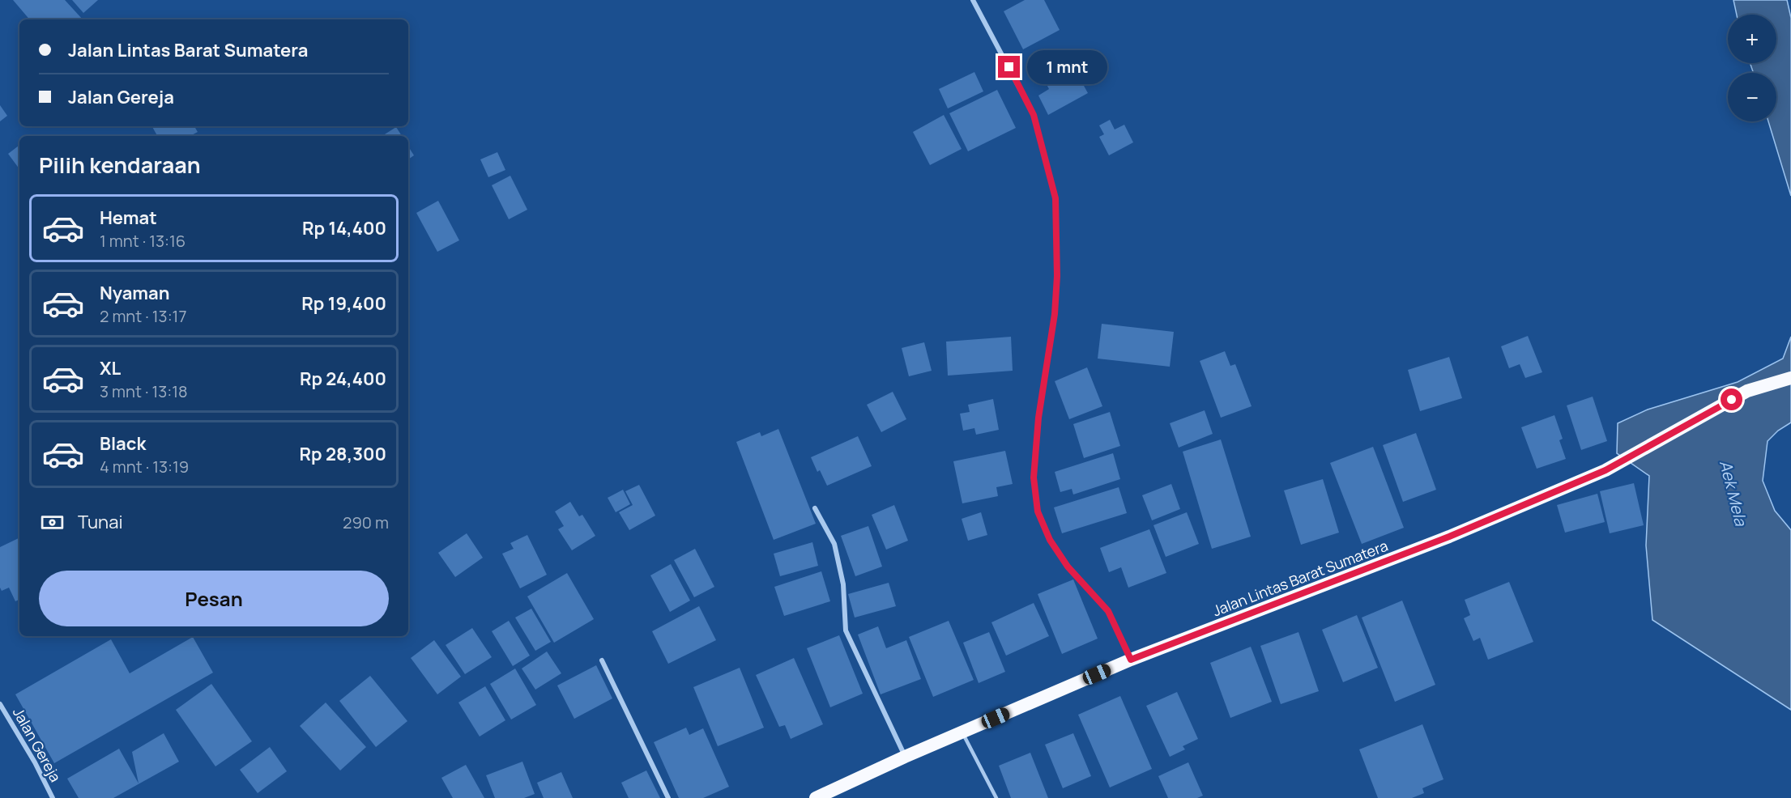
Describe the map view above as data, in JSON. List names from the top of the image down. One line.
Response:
{"streets":{"highway":["Jalan Lintas Barat Sumatera"],"street":["Jalan Gereja"]},"water":["Aek Mela"],"page":{"map_buttons":["+","−"],"banner":["Jalan Lintas Barat Sumatera","Jalan Gereja"],"bubble":"1 mnt","heading":"Pilih kendaraan","list":[{"name":"Hemat","note":"1 mnt · 13:16","value":"Rp 14,400"},{"name":"Nyaman","note":"2 mnt · 13:17","value":"Rp 19,400"},{"name":"XL","note":"3 mnt · 13:18","value":"Rp 24,400"},{"name":"Black","note":"4 mnt · 13:19","value":"Rp 28,300"}],"pay":["Tunai","290 m"],"buttons":"Pesan"}}
